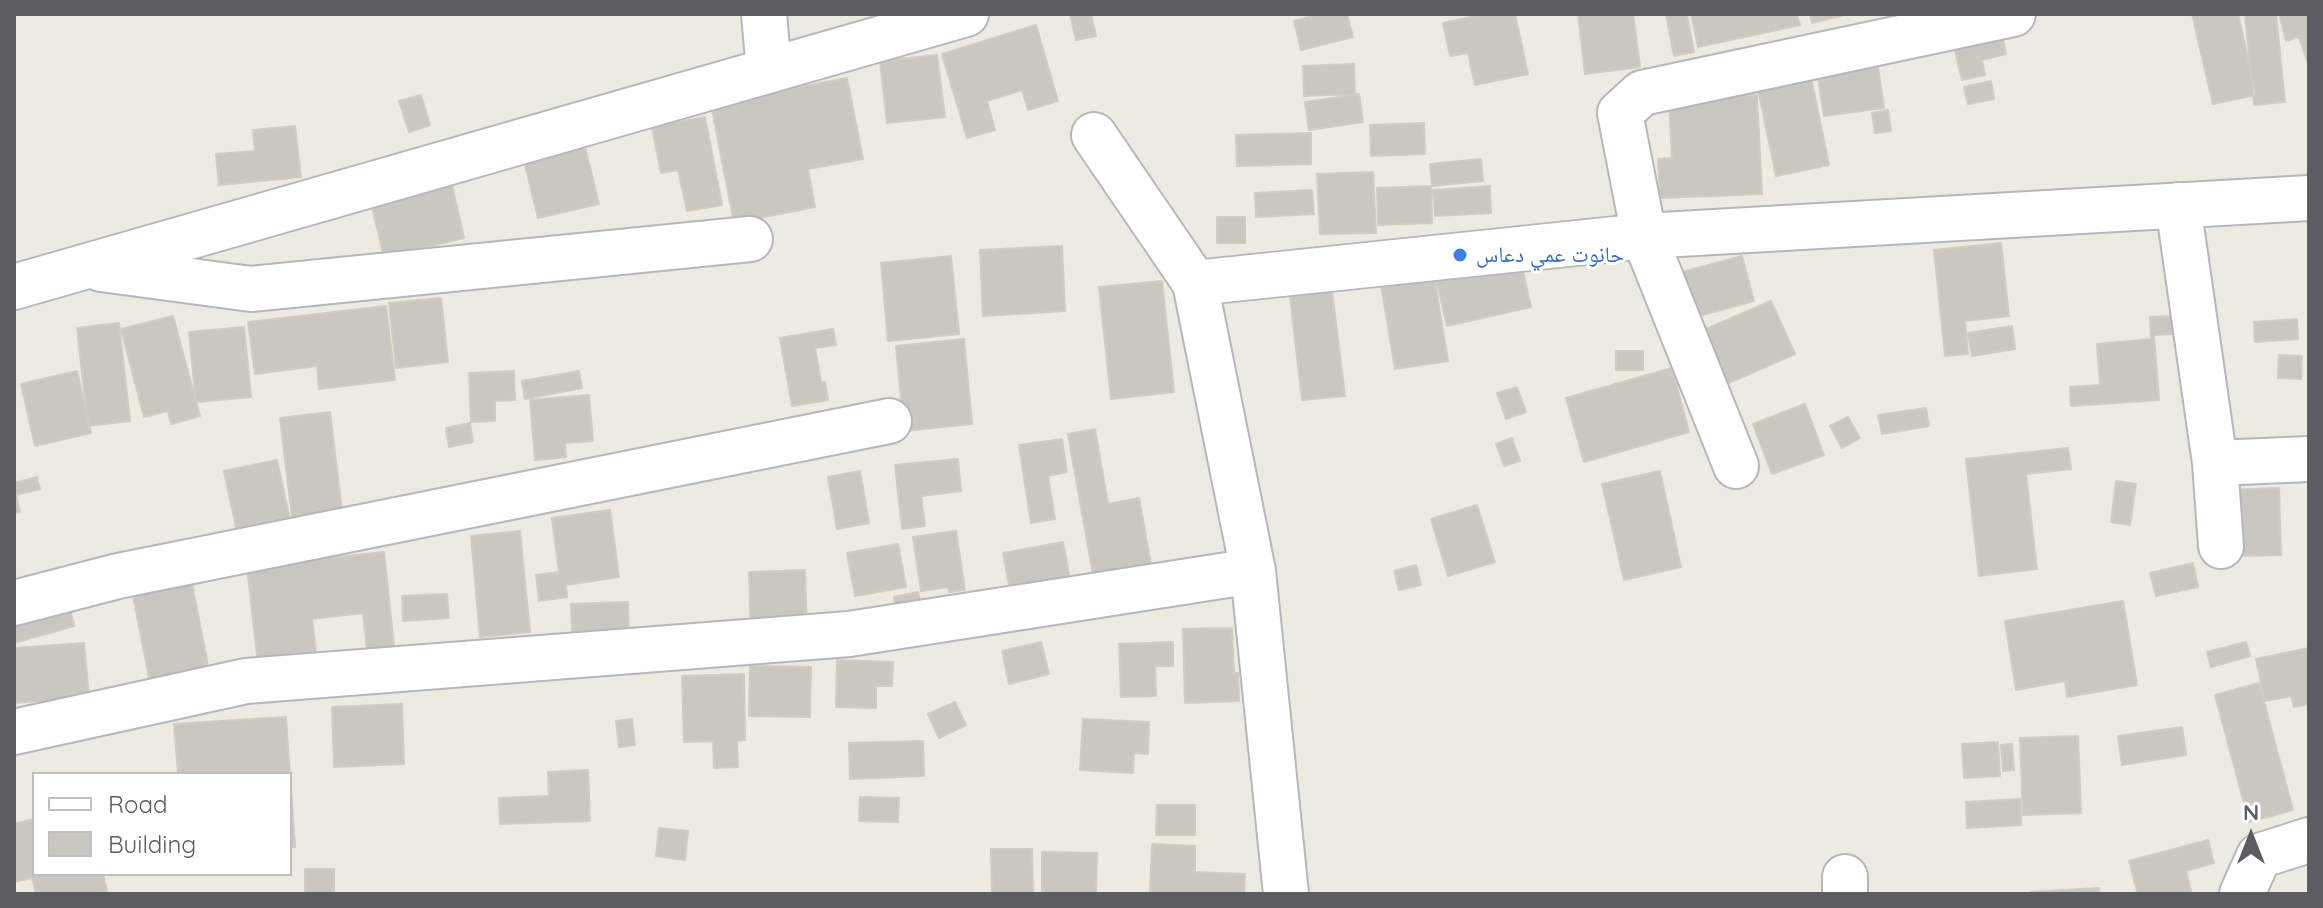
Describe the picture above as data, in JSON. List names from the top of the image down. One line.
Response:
{"places":["حانوت عمي دعاس"],"legend":["Road","Building"],"north":"top"}
